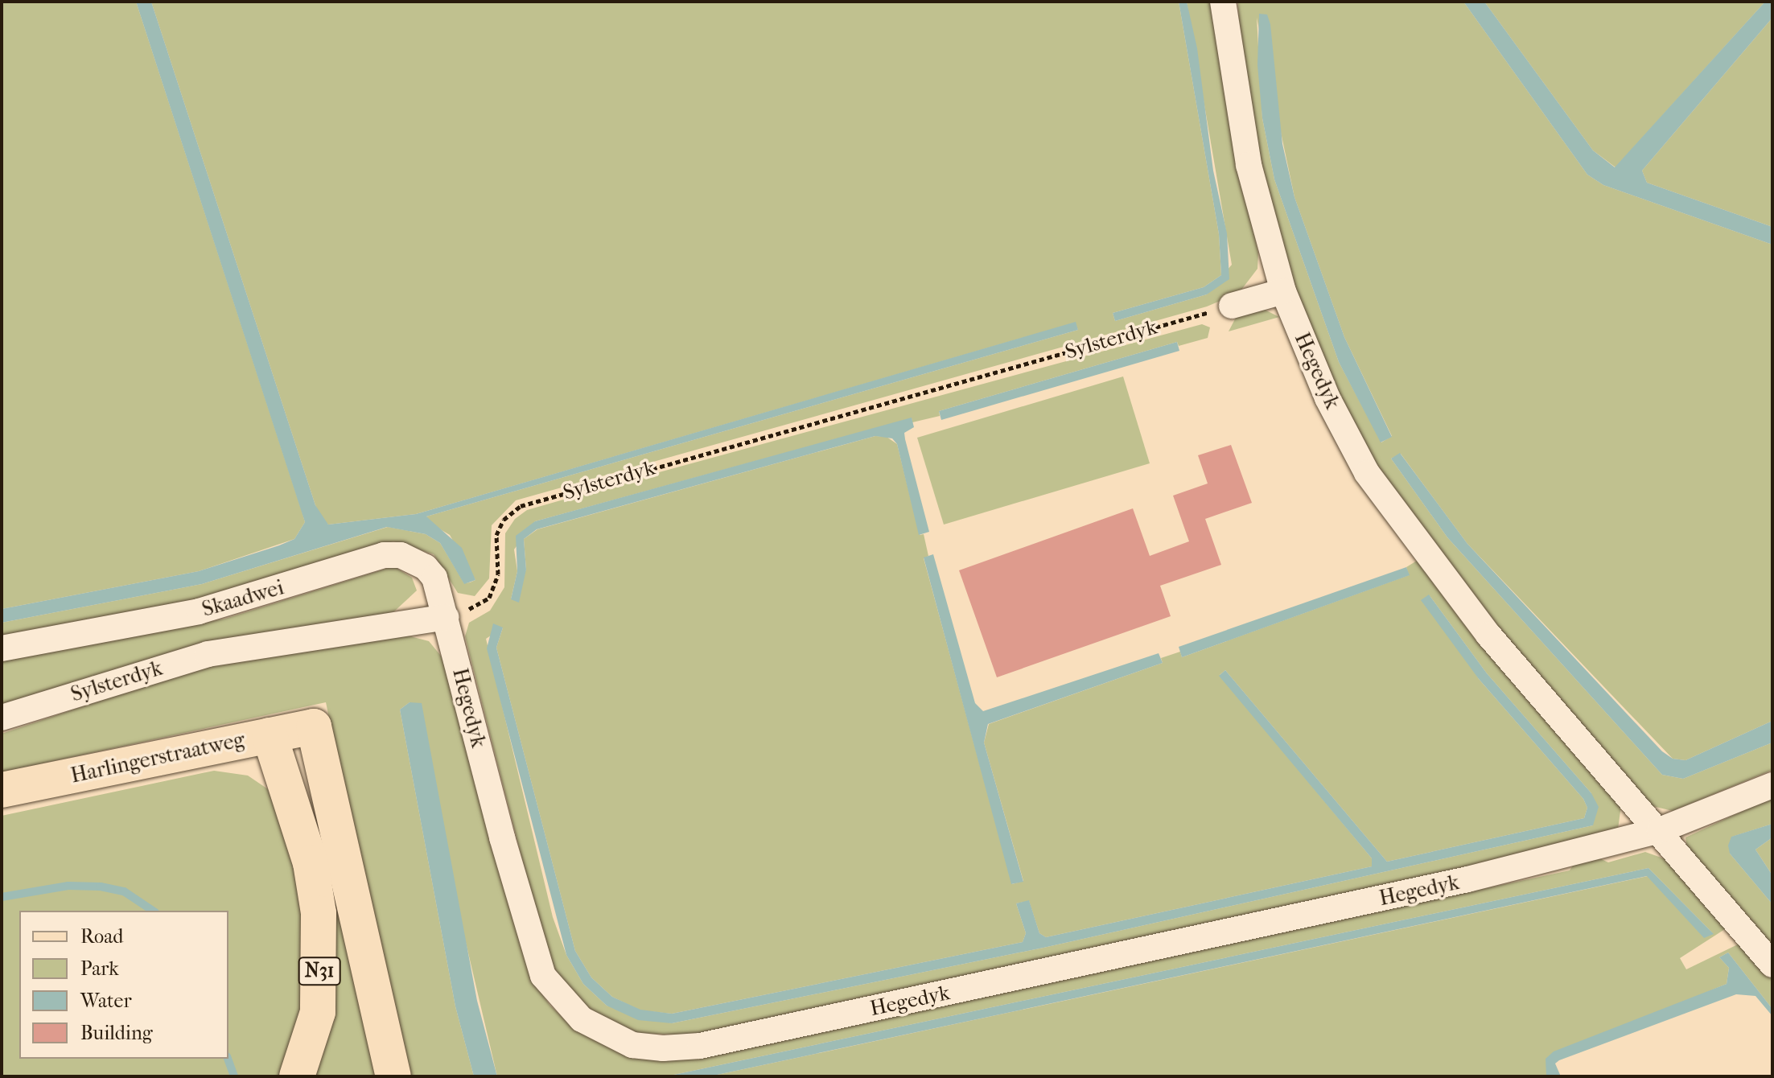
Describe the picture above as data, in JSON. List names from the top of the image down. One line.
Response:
{"streets":{"main road":["Harlingerstraatweg","N31"],"street":["Sylsterdyk","Hegedyk","Skaadwei"]},"crossings":[["Sylsterdyk","Hegedyk"],["Sylsterdyk","Skaadwei"],["Hegedyk","Skaadwei"],["Harlingerstraatweg","N31"]],"legend":["Road","Park","Water","Building"]}
